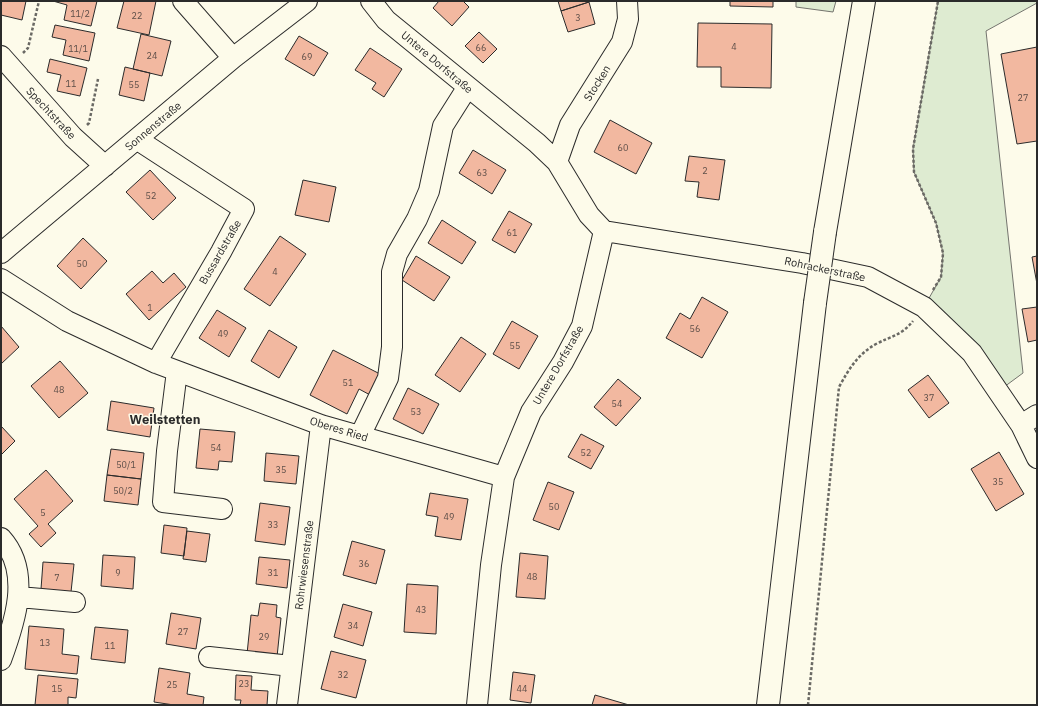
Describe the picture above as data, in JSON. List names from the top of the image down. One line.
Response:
{"streets":{"street":["Untere Dorfstraße","Stocken","Spechtstraße","Sonnenstraße","Bussardstraße","Rohrackerstraße","Oberes Ried","Rohrwiesenstraße"]},"crossings":[["Untere Dorfstraße","Stocken"],["Untere Dorfstraße","Rohrackerstraße"],["Untere Dorfstraße","Oberes Ried"],["Spechtstraße","Sonnenstraße"],["Sonnenstraße","Bussardstraße"],["Bussardstraße","Oberes Ried"],["Oberes Ried","Rohrwiesenstraße"]],"districts":["Weilstetten"],"house_numbers":["11/2","22","3","4","66","11/1","24","69","11","55","27","60","2","63","52","61","50","4","1","56","49","55","51","48","37","54","53","54","52","50/1","35","35","50/2","50","5","49","33","36","9","31","48","7","43","34","27","29","13","11","32","23","25","15","44"]}
